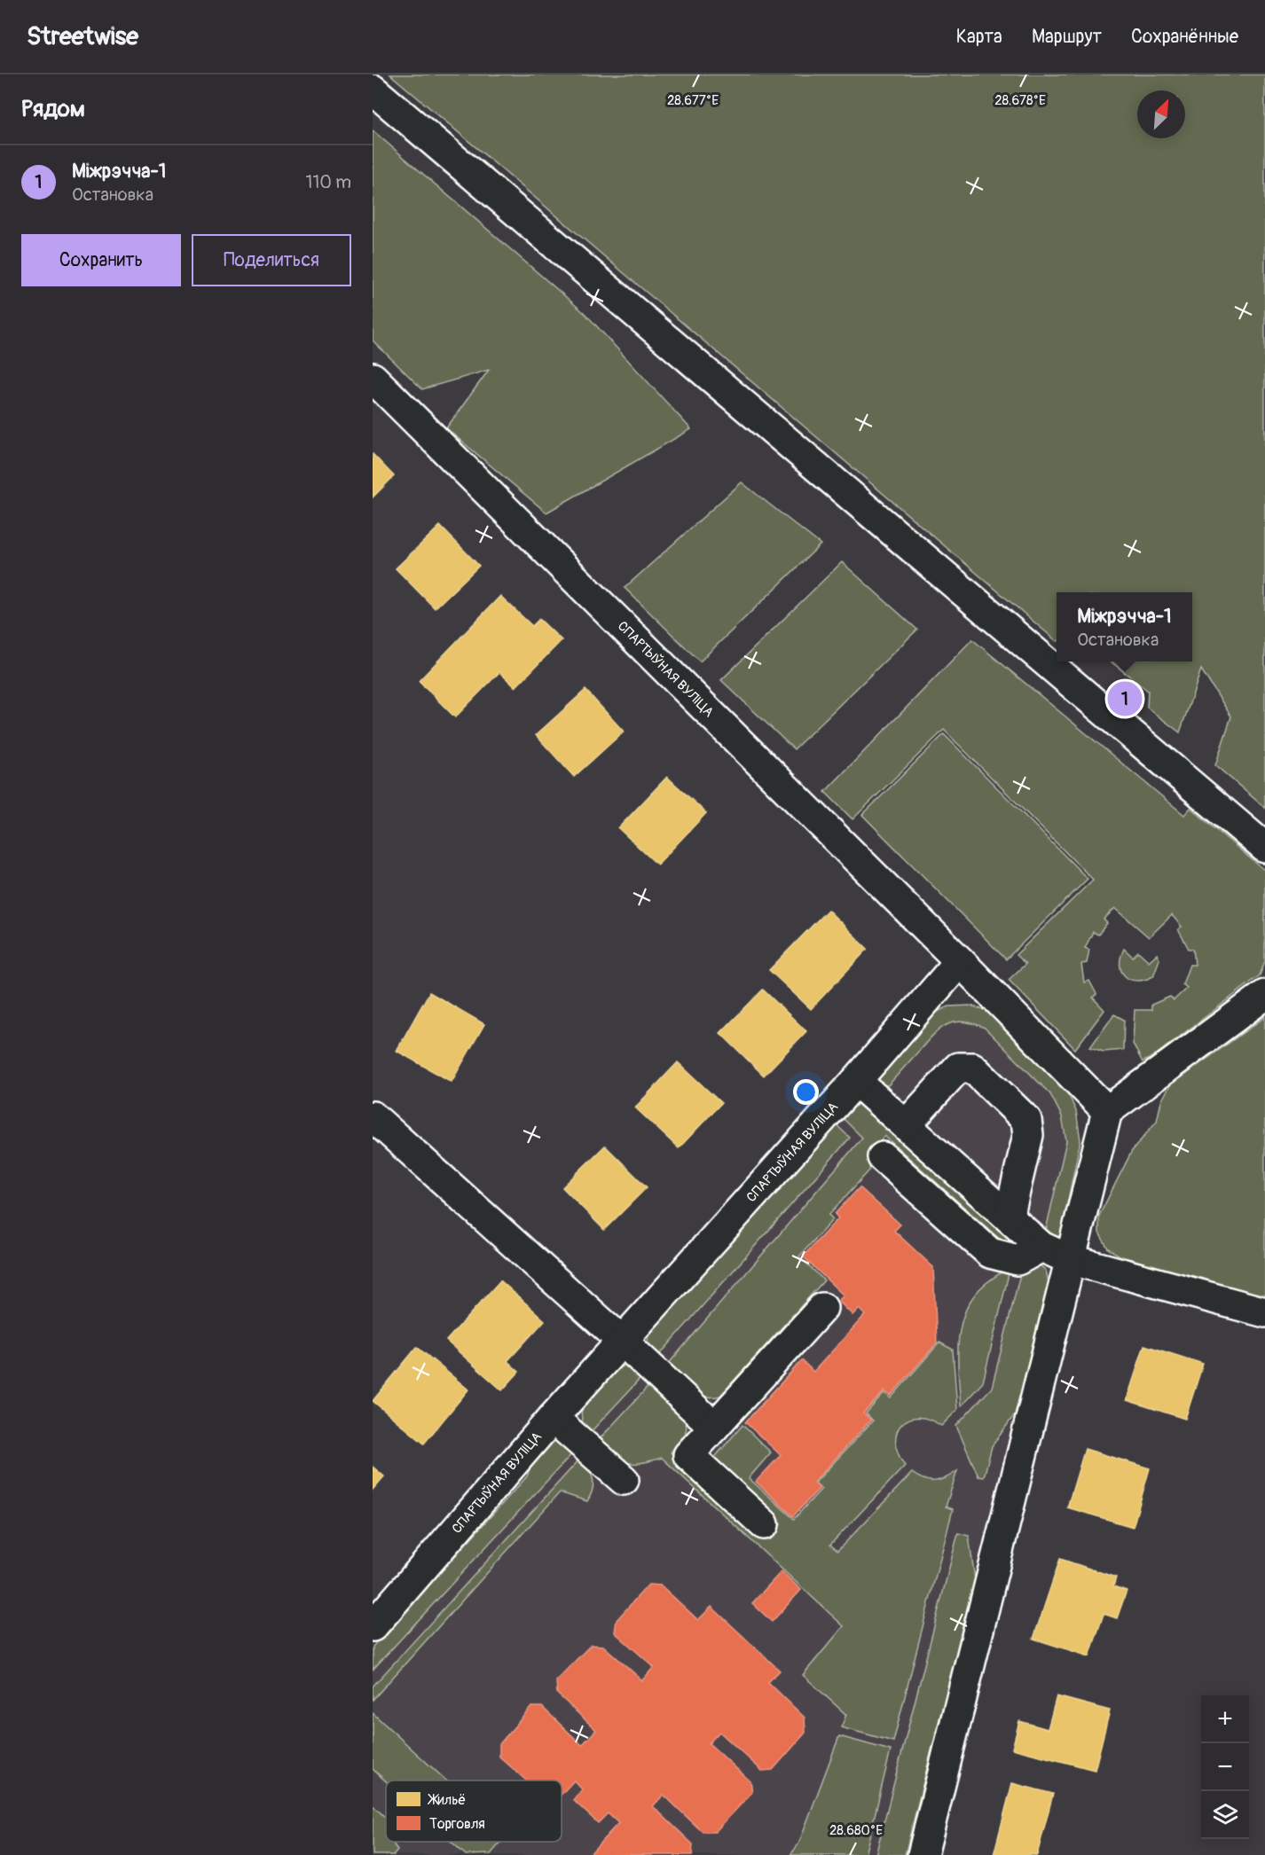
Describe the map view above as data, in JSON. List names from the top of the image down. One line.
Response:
{"streets":{"street":["СПАРТЫЎНАЯ ВУЛІЦА"]},"legend":["Жильё","Торговля"],"north":"top right","page":{"header":"Streetwise","nav":["Карта","Маршрут","Сохранённые"],"heading":"Рядом","list":[{"mark":"1","name":"Міжрэчча-1","note":"Остановка","value":"110 m"}],"buttons":["Сохранить","Поделиться"],"popup":["Міжрэчча-1","Остановка"],"pins":"1","map_buttons":["+","−"]},"coordinates":["28.677°E","28.678°E","28.680°E"]}
